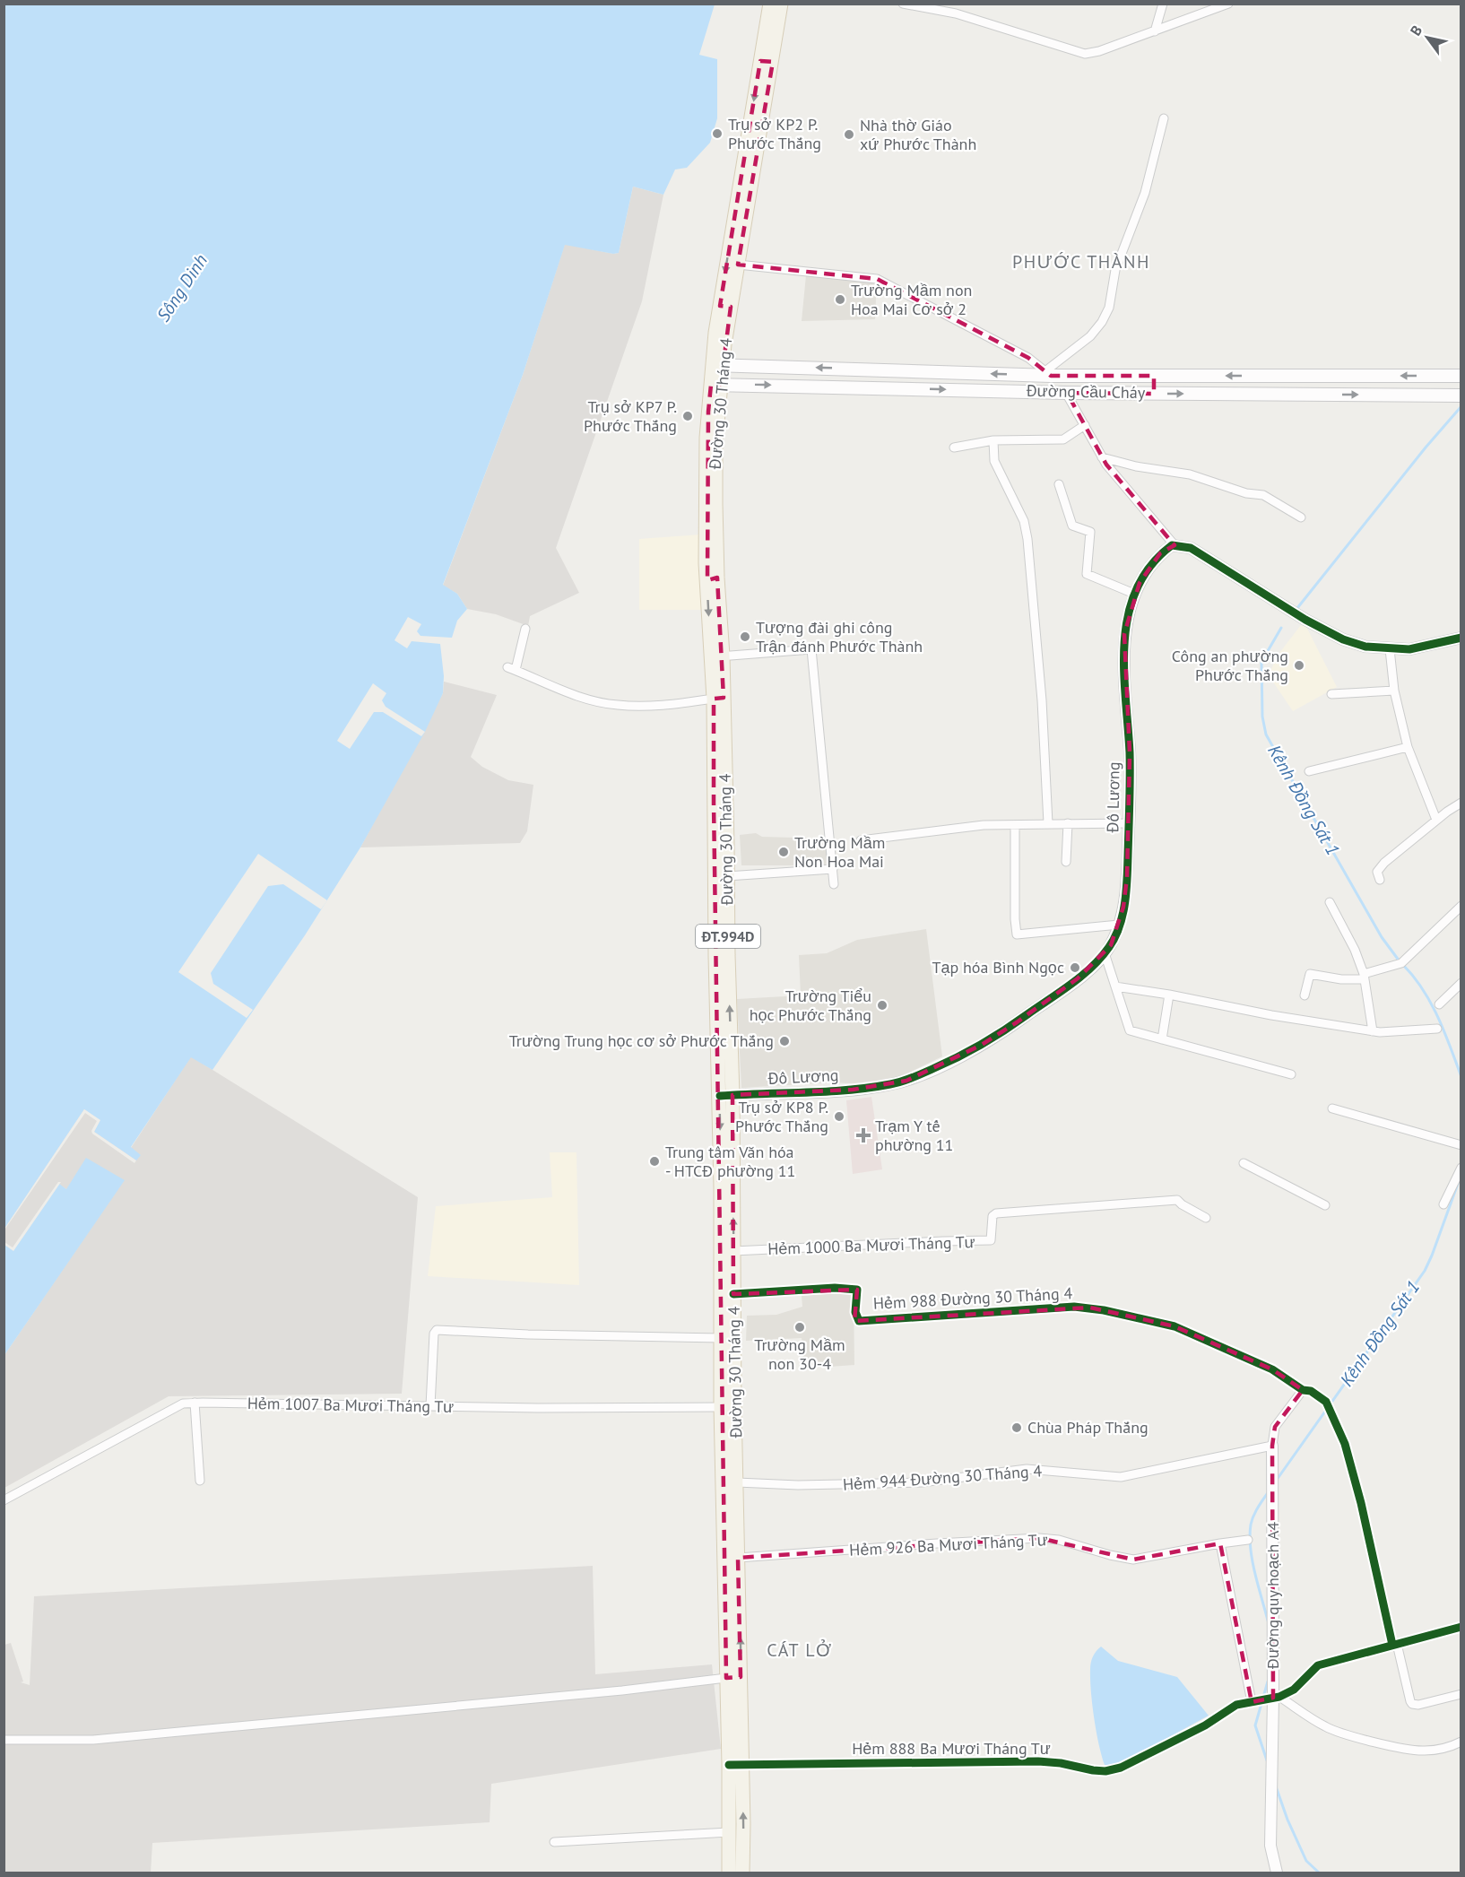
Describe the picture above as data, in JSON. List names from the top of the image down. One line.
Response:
{"streets":{"main road":["Đường Cầu Cháy","Đường 30 Tháng 4","ĐT.994D"],"street":["Đô Lương","Hẻm 1000 Ba Mươi Tháng Tư","Hẻm 988 Đường 30 Tháng 4","Hẻm 1007 Ba Mươi Tháng Tư","Hẻm 944 Đường 30 Tháng 4","Hẻm 926 Ba Mươi Tháng Tư","Đường quy hoạch A4","Hẻm 888 Ba Mươi Tháng Tư"]},"crossings":[["Đường Cầu Cháy","Đường 30 Tháng 4"],["Đường 30 Tháng 4","Đô Lương"],["Đường 30 Tháng 4","Hẻm 1000 Ba Mươi Tháng Tư"],["Đường 30 Tháng 4","Hẻm 988 Đường 30 Tháng 4"],["Đường 30 Tháng 4","Hẻm 1007 Ba Mươi Tháng Tư"],["Đường 30 Tháng 4","Hẻm 944 Đường 30 Tháng 4"],["Đường 30 Tháng 4","Hẻm 926 Ba Mươi Tháng Tư"],["Đường 30 Tháng 4","Hẻm 888 Ba Mươi Tháng Tư"],["Hẻm 988 Đường 30 Tháng 4","Hẻm 888 Ba Mươi Tháng Tư"],["Hẻm 944 Đường 30 Tháng 4","Đường quy hoạch A4"],["Đường quy hoạch A4","Hẻm 888 Ba Mươi Tháng Tư"]],"districts":["PHƯỚC THÀNH","CÁT LỞ"],"water":["Sông Dinh","Kênh Đồng Sát 1"],"places":{"other":["Trụ sở KP2 P. Phước Thắng","Nhà thờ Giáo xứ Phước Thành","Trường Mầm non Hoa Mai Cơ sở 2","Trụ sở KP7 P. Phước Thắng","Tượng đài ghi công Trận đánh Phước Thành","Công an phường Phước Thắng","Trường Mầm Non Hoa Mai","Tạp hóa Bình Ngọc","Trường Tiểu học Phước Thắng","Trường Trung học cơ sở Phước Thắng","Trụ sở KP8 P. Phước Thắng","Trung tâm Văn hóa - HTCĐ phường 11","Trường Mầm non 30-4","Chùa Pháp Thắng"],"health":["Trạm Y tế phường 11"]},"north":"top left"}
